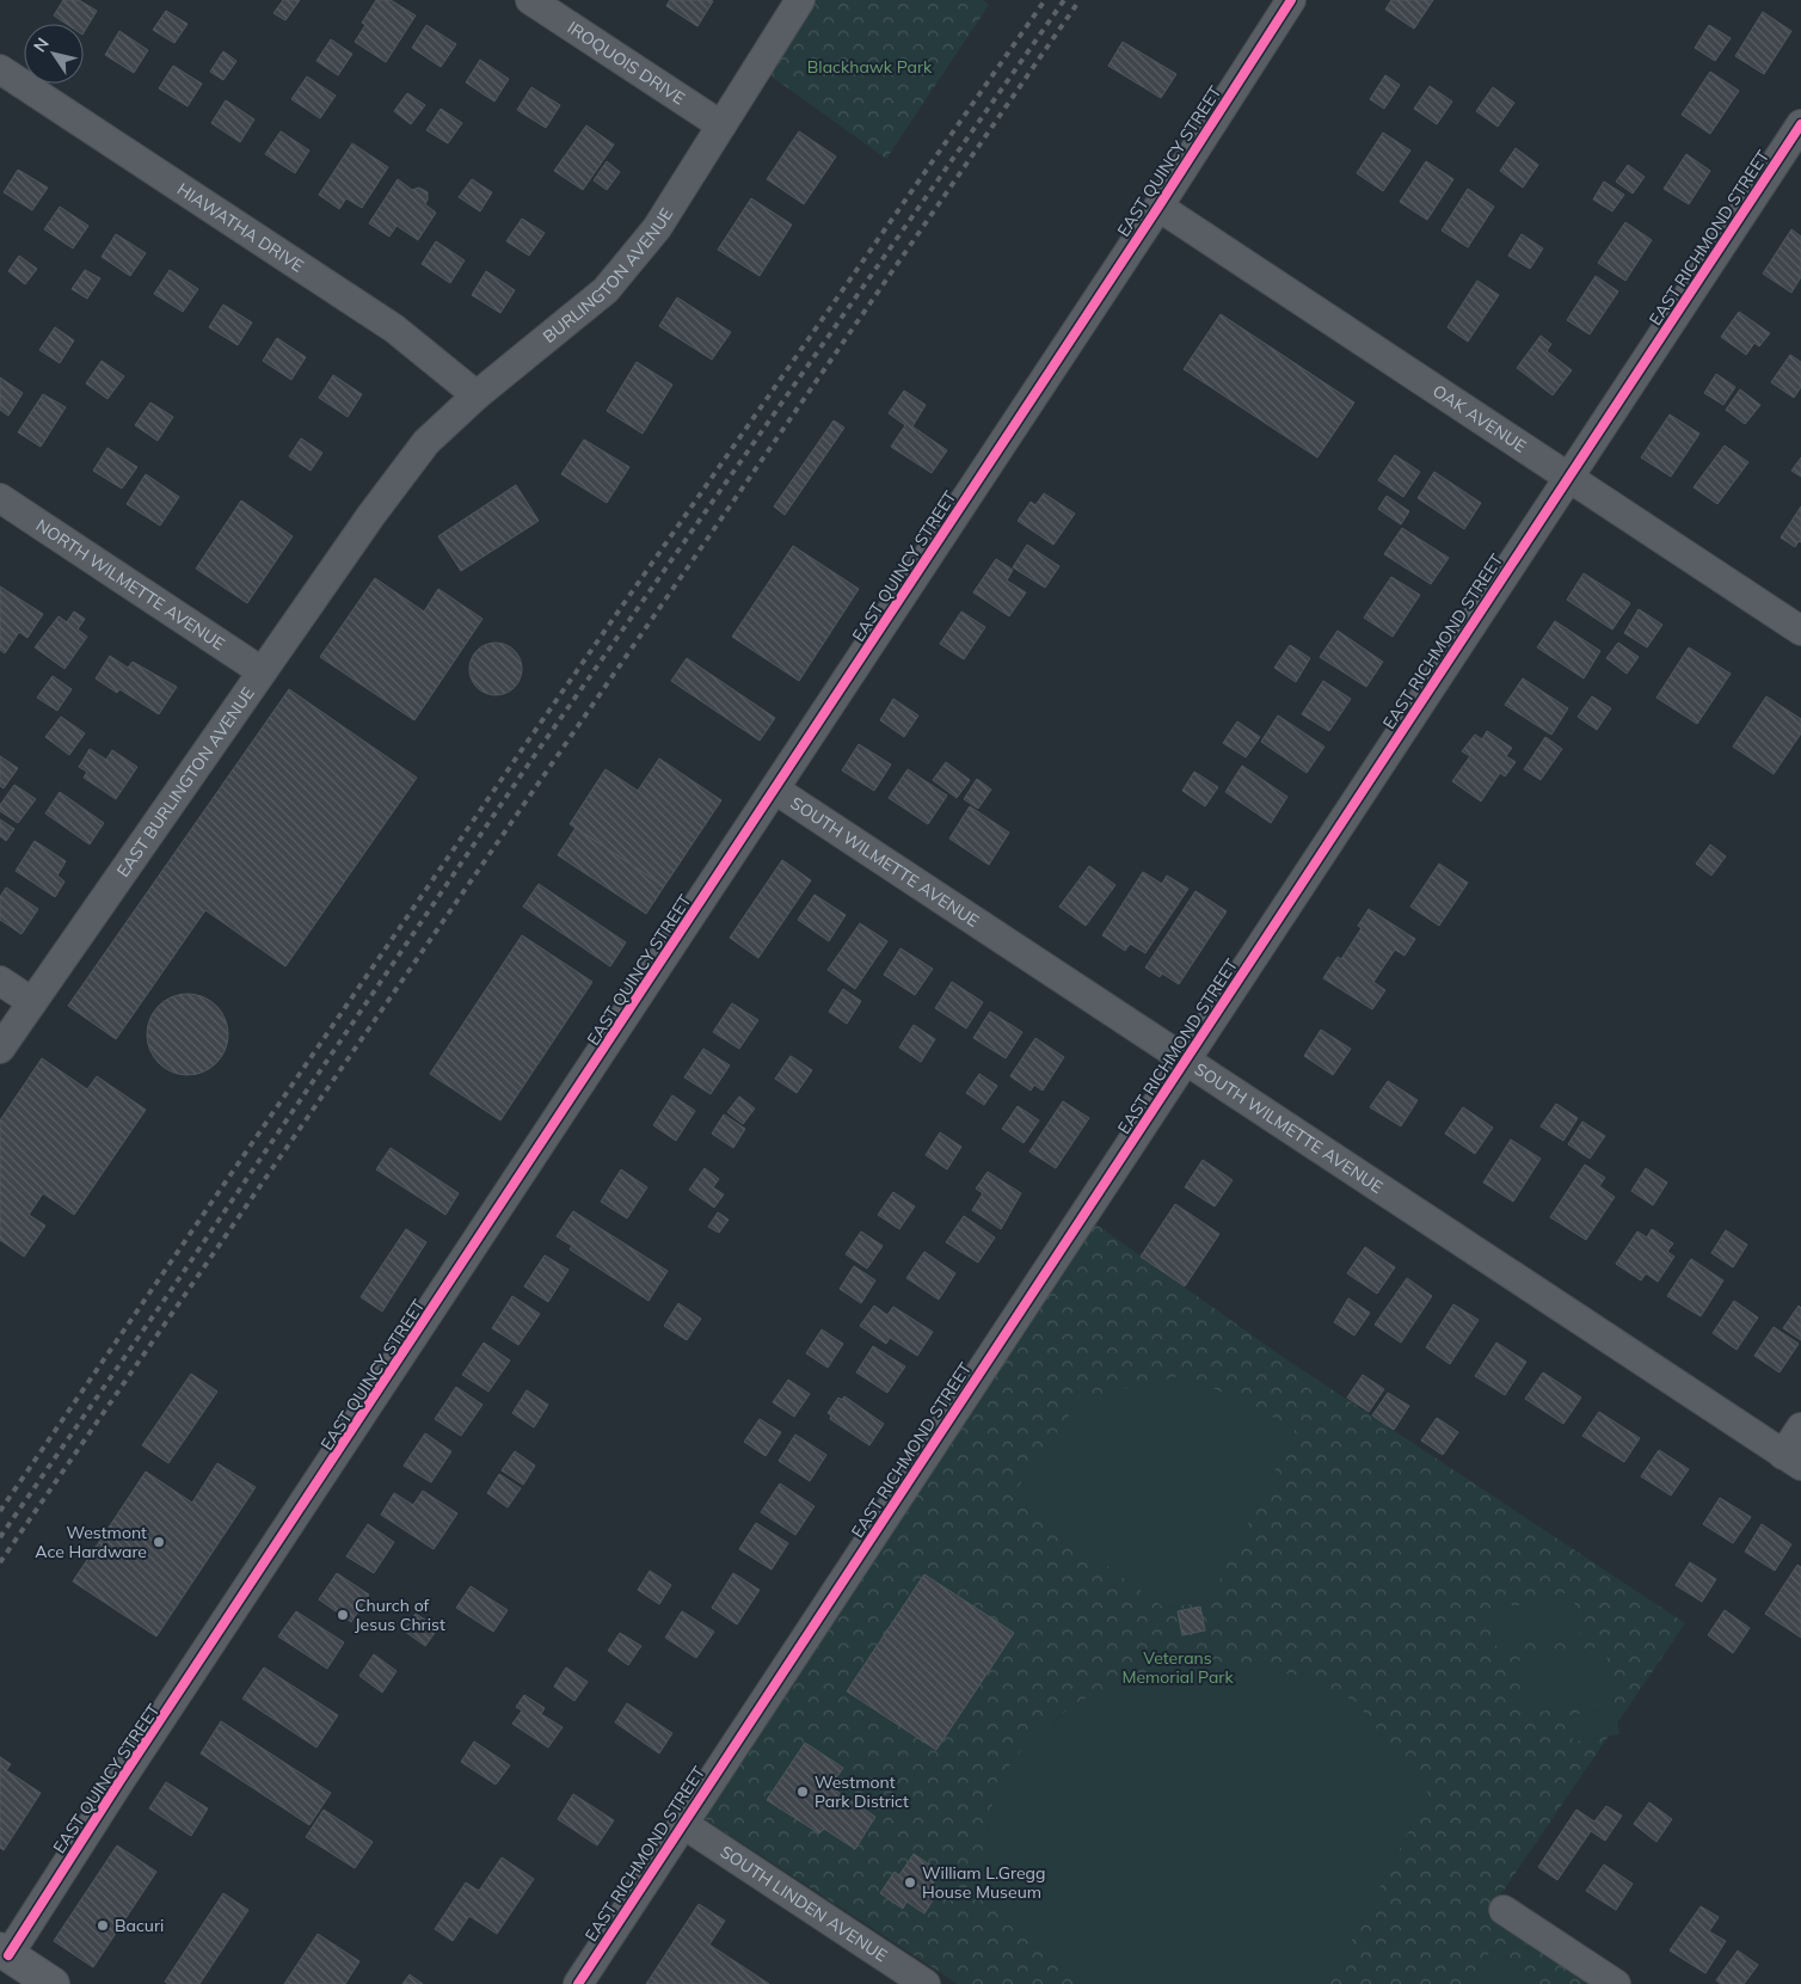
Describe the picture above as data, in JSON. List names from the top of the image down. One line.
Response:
{"streets":{"street":["IROQUOIS DRIVE","EAST QUINCY STREET","HIAWATHA DRIVE","EAST RICHMOND STREET","BURLINGTON AVENUE","OAK AVENUE","NORTH WILMETTE AVENUE","EAST BURLINGTON AVENUE","SOUTH WILMETTE AVENUE","SOUTH LINDEN AVENUE"]},"crossings":[["IROQUOIS DRIVE","BURLINGTON AVENUE"],["EAST QUINCY STREET","OAK AVENUE"],["EAST QUINCY STREET","SOUTH WILMETTE AVENUE"],["HIAWATHA DRIVE","BURLINGTON AVENUE"],["EAST RICHMOND STREET","OAK AVENUE"],["EAST RICHMOND STREET","SOUTH WILMETTE AVENUE"],["EAST RICHMOND STREET","SOUTH LINDEN AVENUE"],["BURLINGTON AVENUE","EAST BURLINGTON AVENUE"],["NORTH WILMETTE AVENUE","EAST BURLINGTON AVENUE"]],"parks":["Blackhawk Park","Veterans Memorial Park"],"places":["Westmont Ace Hardware","Church of Jesus Christ","Westmont Park District","William L.Gregg House Museum","Bacuri"],"north":"top left"}
